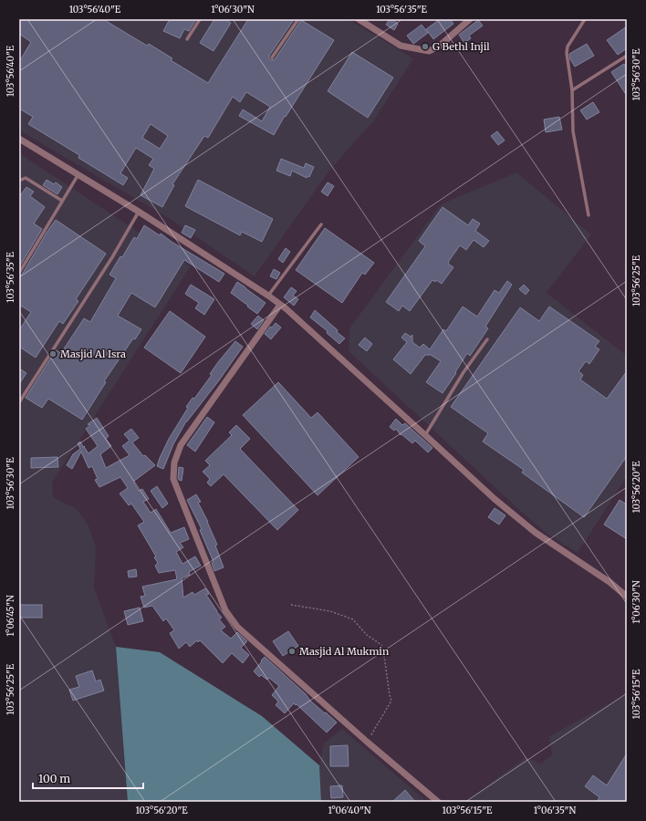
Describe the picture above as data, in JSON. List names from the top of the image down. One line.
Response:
{"places":["G Bethl Injil","Masjid Al Isra","Masjid Al Mukmin"],"scale_bar":"100 m","coordinates":["103°56'40\"E","1°06'30\"N","103°56'35\"E","103°56'30\"E","103°56'25\"E","103°56'20\"E","1°06'45\"N","103°56'15\"E","1°06'40\"N","1°06'35\"N"]}
